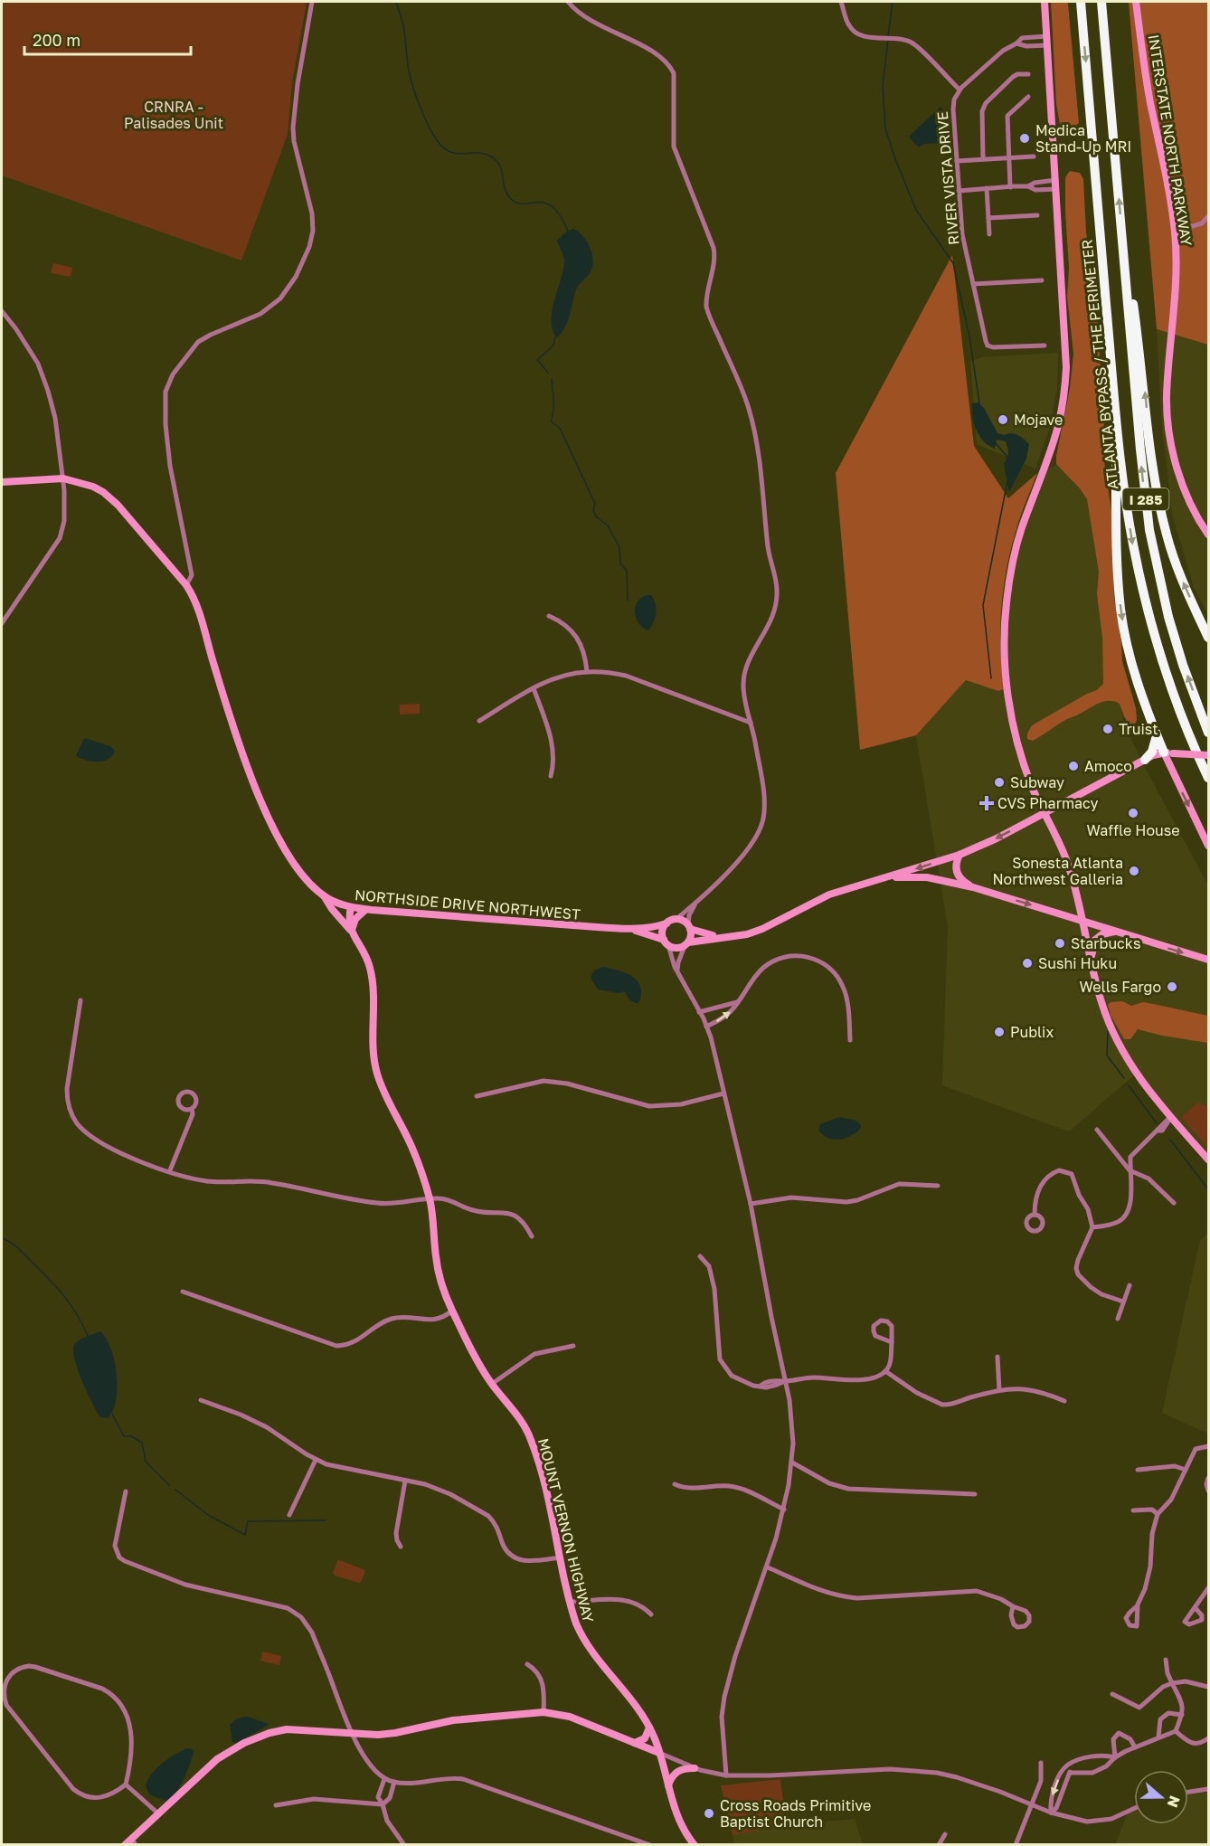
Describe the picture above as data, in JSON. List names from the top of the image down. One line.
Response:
{"streets":{"highway":["ATLANTA BYPASS / THE PERIMETER","I 285"],"main road":["INTERSTATE NORTH PARKWAY","NORTHSIDE DRIVE NORTHWEST","MOUNT VERNON HIGHWAY"],"street":["RIVER VISTA DRIVE"]},"crossings":[["NORTHSIDE DRIVE NORTHWEST","MOUNT VERNON HIGHWAY"]],"parks":["CRNRA - Palisades Unit"],"places":{"other":["Medica Stand-Up MRI","Mojave","Truist","Amoco","Subway","Waffle House","Sonesta Atlanta Northwest Galleria","Starbucks","Sushi Huku","Wells Fargo","Publix","Cross Roads Primitive Baptist Church"],"health":["CVS Pharmacy"]},"scale_bar":"200 m","north":"right"}
